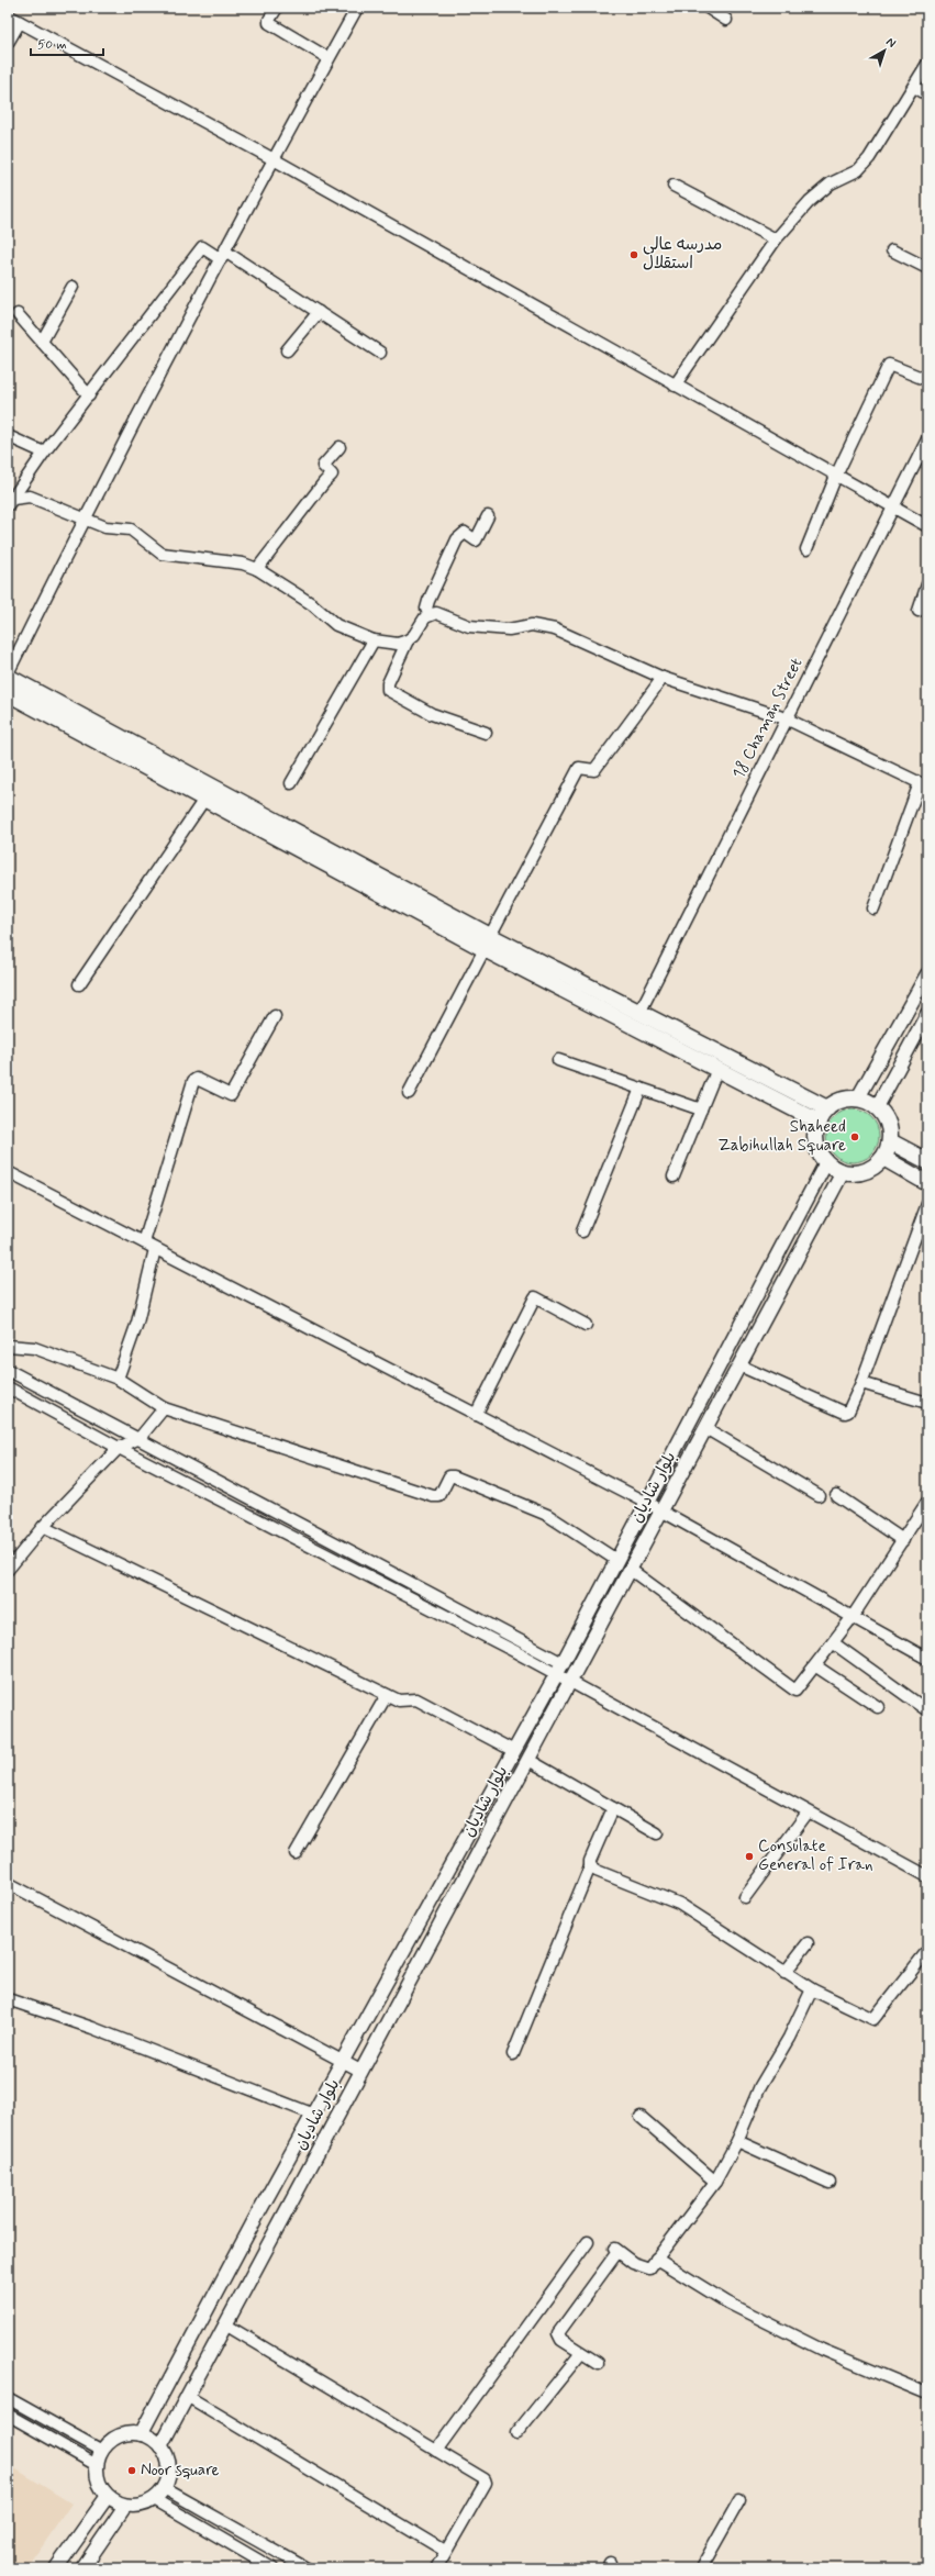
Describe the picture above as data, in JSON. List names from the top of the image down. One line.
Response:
{"streets":{"main road":["بلوار شادیان"],"street":["18 Chaman Street"]},"places":["مدرسه عالی استقلال","Shaheed Zabihullah Square","Consulate General of Iran","Noor square"],"scale_bar":"50 m","north":"top right"}
